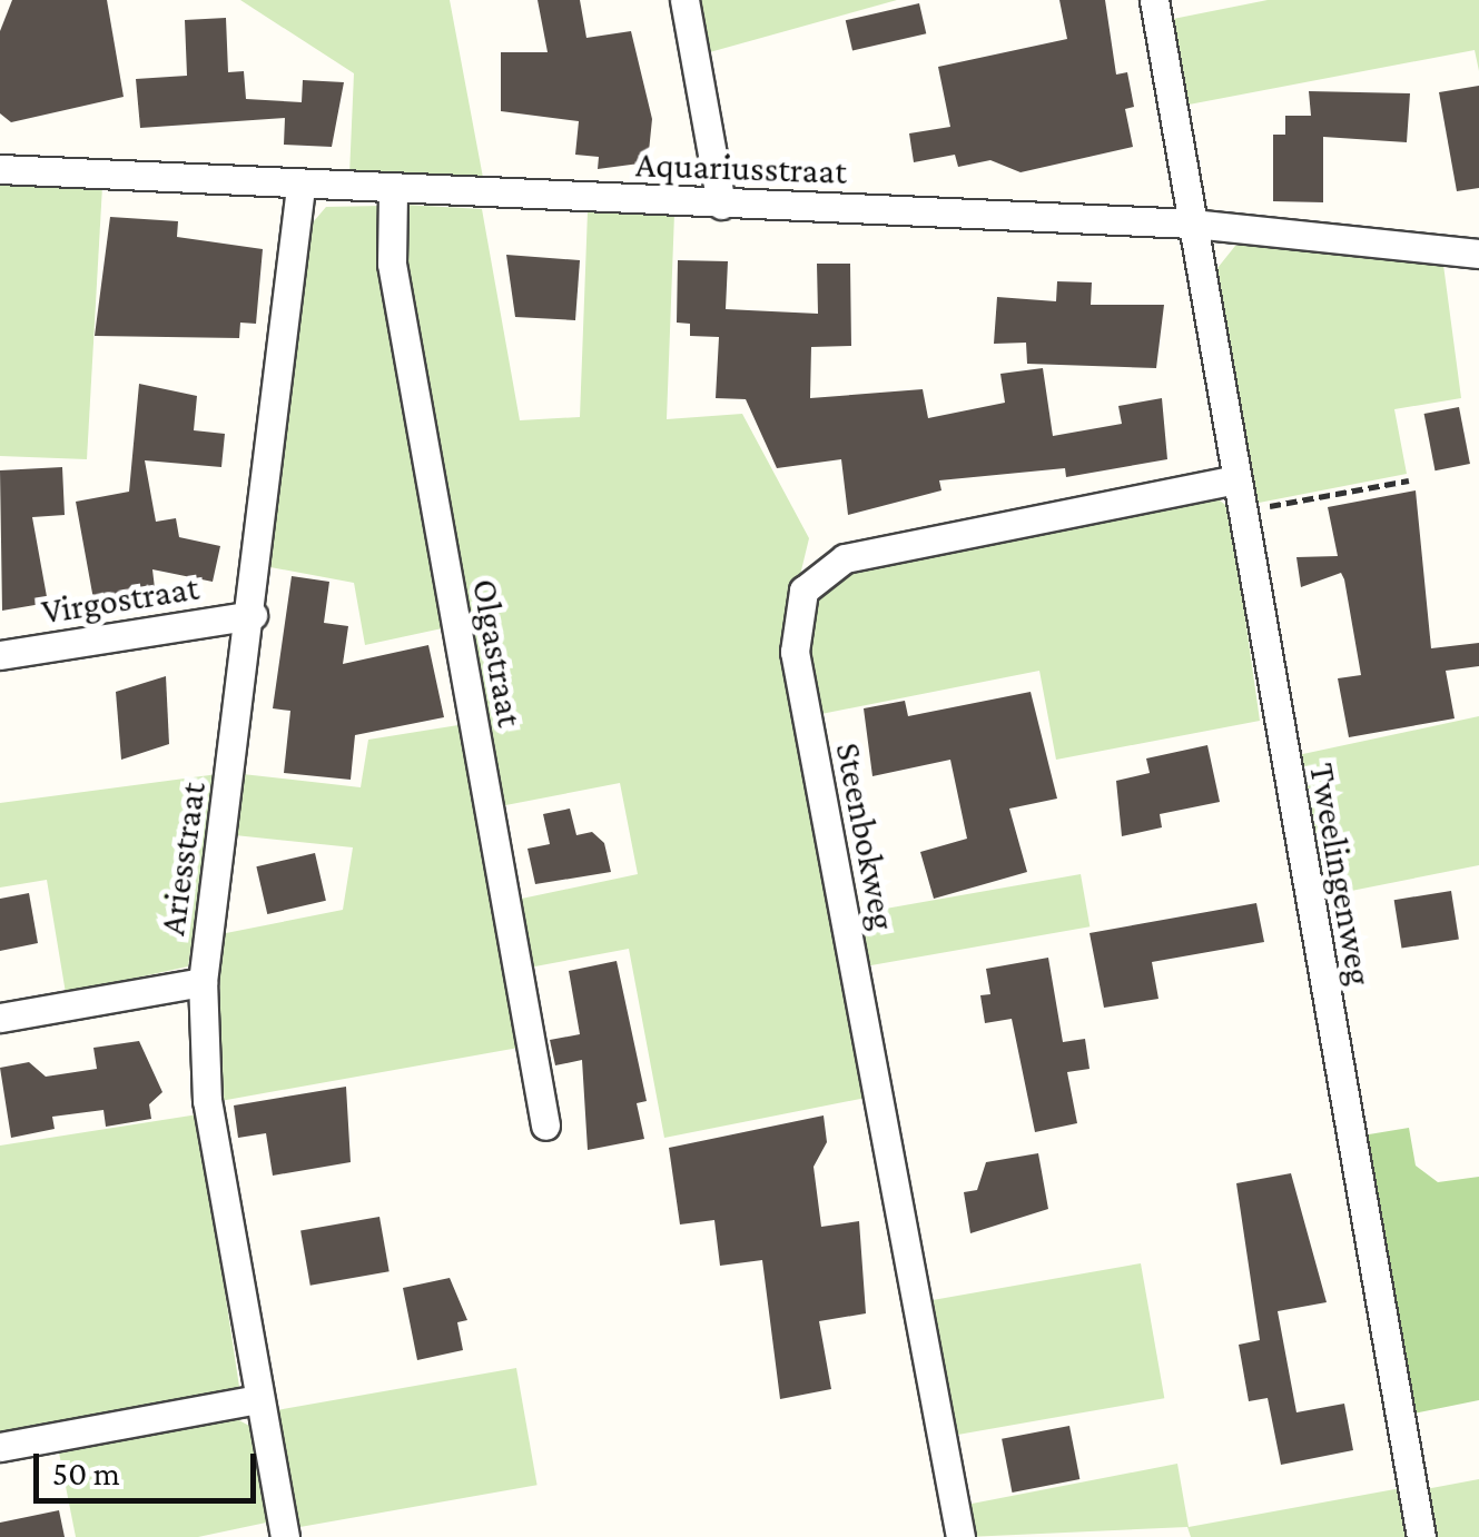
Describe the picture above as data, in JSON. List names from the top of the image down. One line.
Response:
{"streets":{"street":["Aquariusstraat","Virgostraat","Olgastraat","Steenbokweg","Ariesstraat","Tweelingenweg"]},"crossings":[["Aquariusstraat","Olgastraat"],["Aquariusstraat","Ariesstraat"],["Aquariusstraat","Tweelingenweg"],["Virgostraat","Ariesstraat"],["Steenbokweg","Tweelingenweg"]],"scale_bar":"50 m"}
